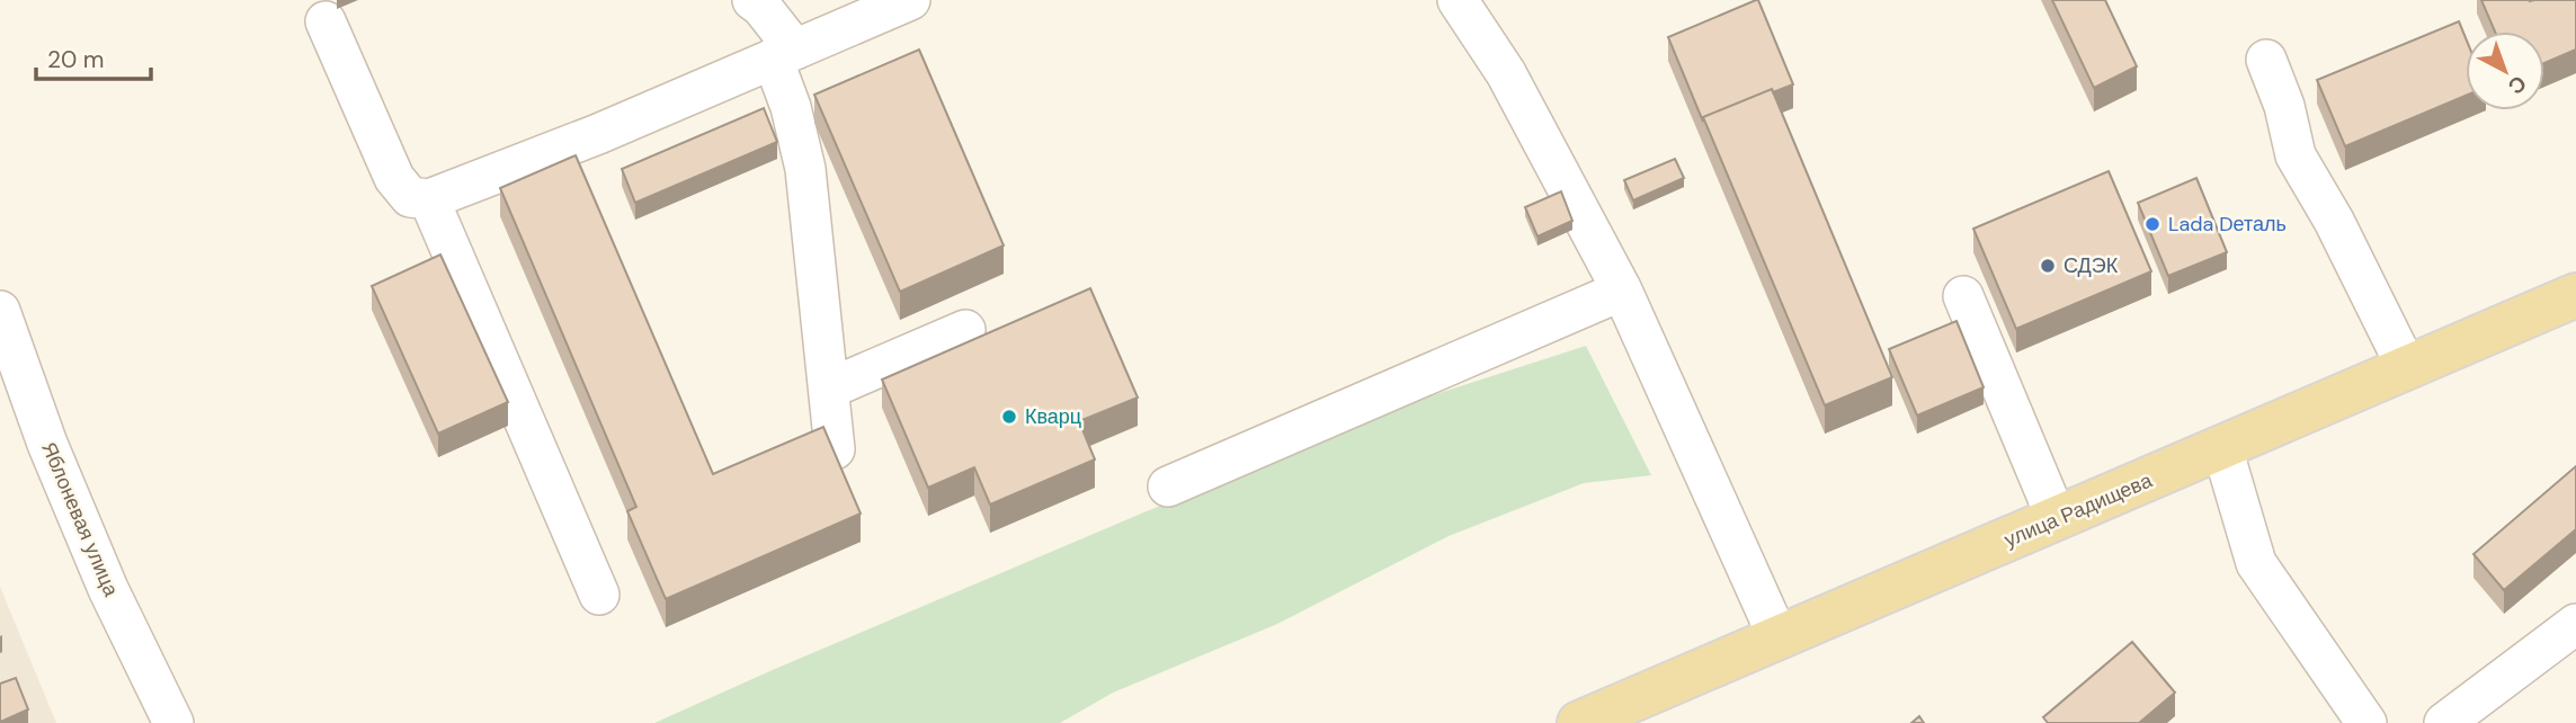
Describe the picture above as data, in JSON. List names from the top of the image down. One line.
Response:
{"streets":{"main road":["улица Радищева"],"street":["Яблоневая улица"]},"places":["Lada Dеталь","СДЭК","Кварц"],"scale_bar":"20 m","north":"bottom right"}
